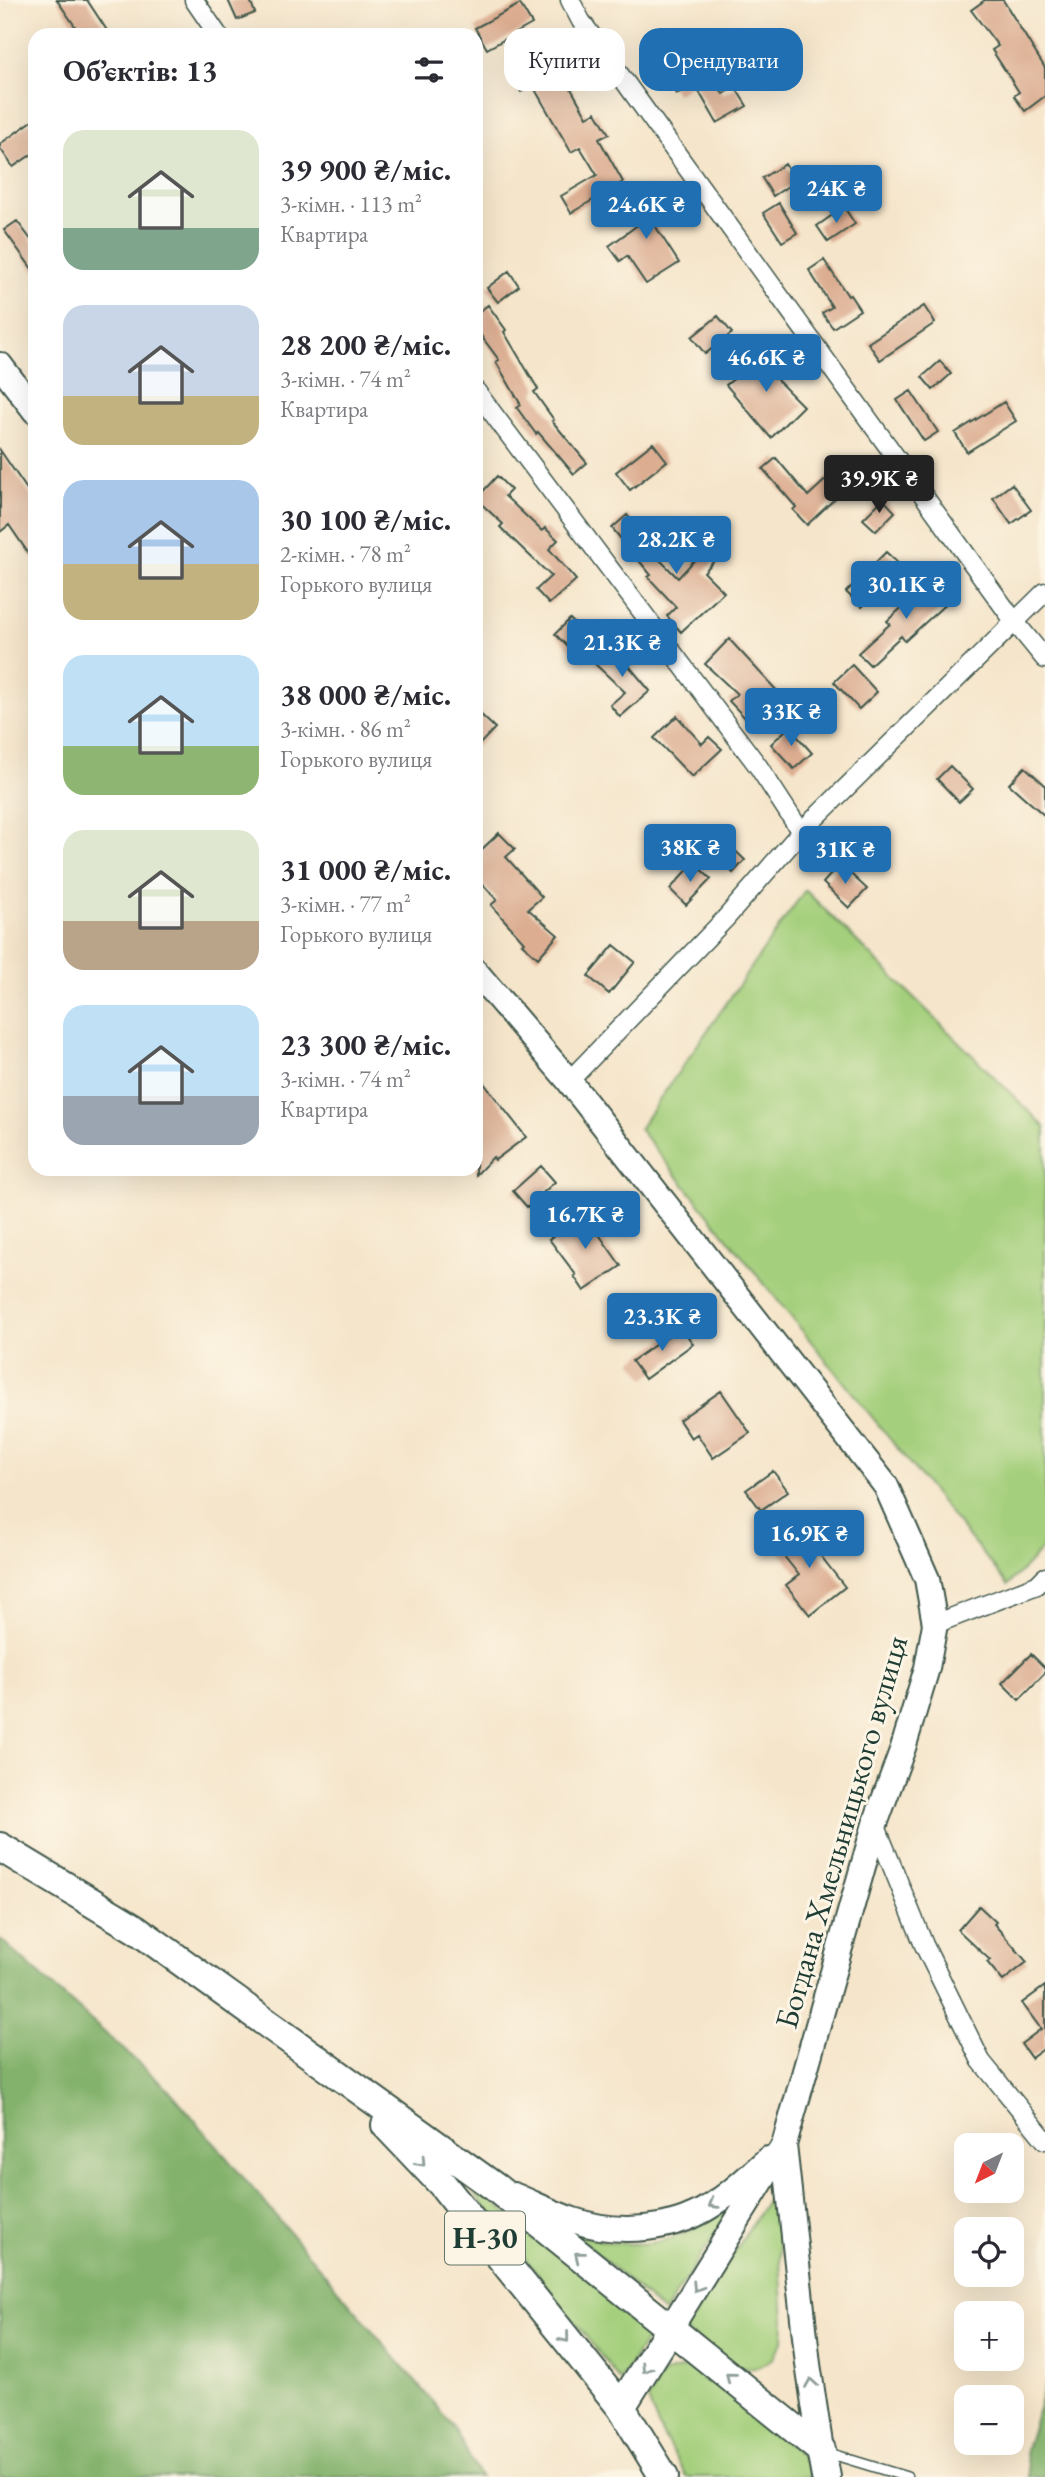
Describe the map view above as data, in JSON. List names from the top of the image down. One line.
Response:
{"streets":{"main road":["Н-30"],"street":["Богдана Хмельницького вулиця"]},"north":"bottom left","page":{"chip":["Купити","Орендувати"],"heading":"Об’єктів: 13","list":[{"name":"39 900 ₴/міс.","note":"3-кімн. · 113 m² · Квартира"},{"name":"28 200 ₴/міс.","note":"3-кімн. · 74 m² · Квартира"},{"name":"30 100 ₴/міс.","note":"2-кімн. · 78 m² · Горького вулиця"},{"name":"38 000 ₴/міс.","note":"3-кімн. · 86 m² · Горького вулиця"},{"name":"31 000 ₴/міс.","note":"3-кімн. · 77 m² · Горького вулиця"},{"name":"23 300 ₴/міс.","note":"3-кімн. · 74 m² · Квартира"}],"price":["24K ₴","24.6K ₴","46.6K ₴","39.9K ₴","28.2K ₴","30.1K ₴","21.3K ₴","33K ₴","38K ₴","31K ₴","16.7K ₴","23.3K ₴","16.9K ₴"],"map_buttons":["+","−"]}}
